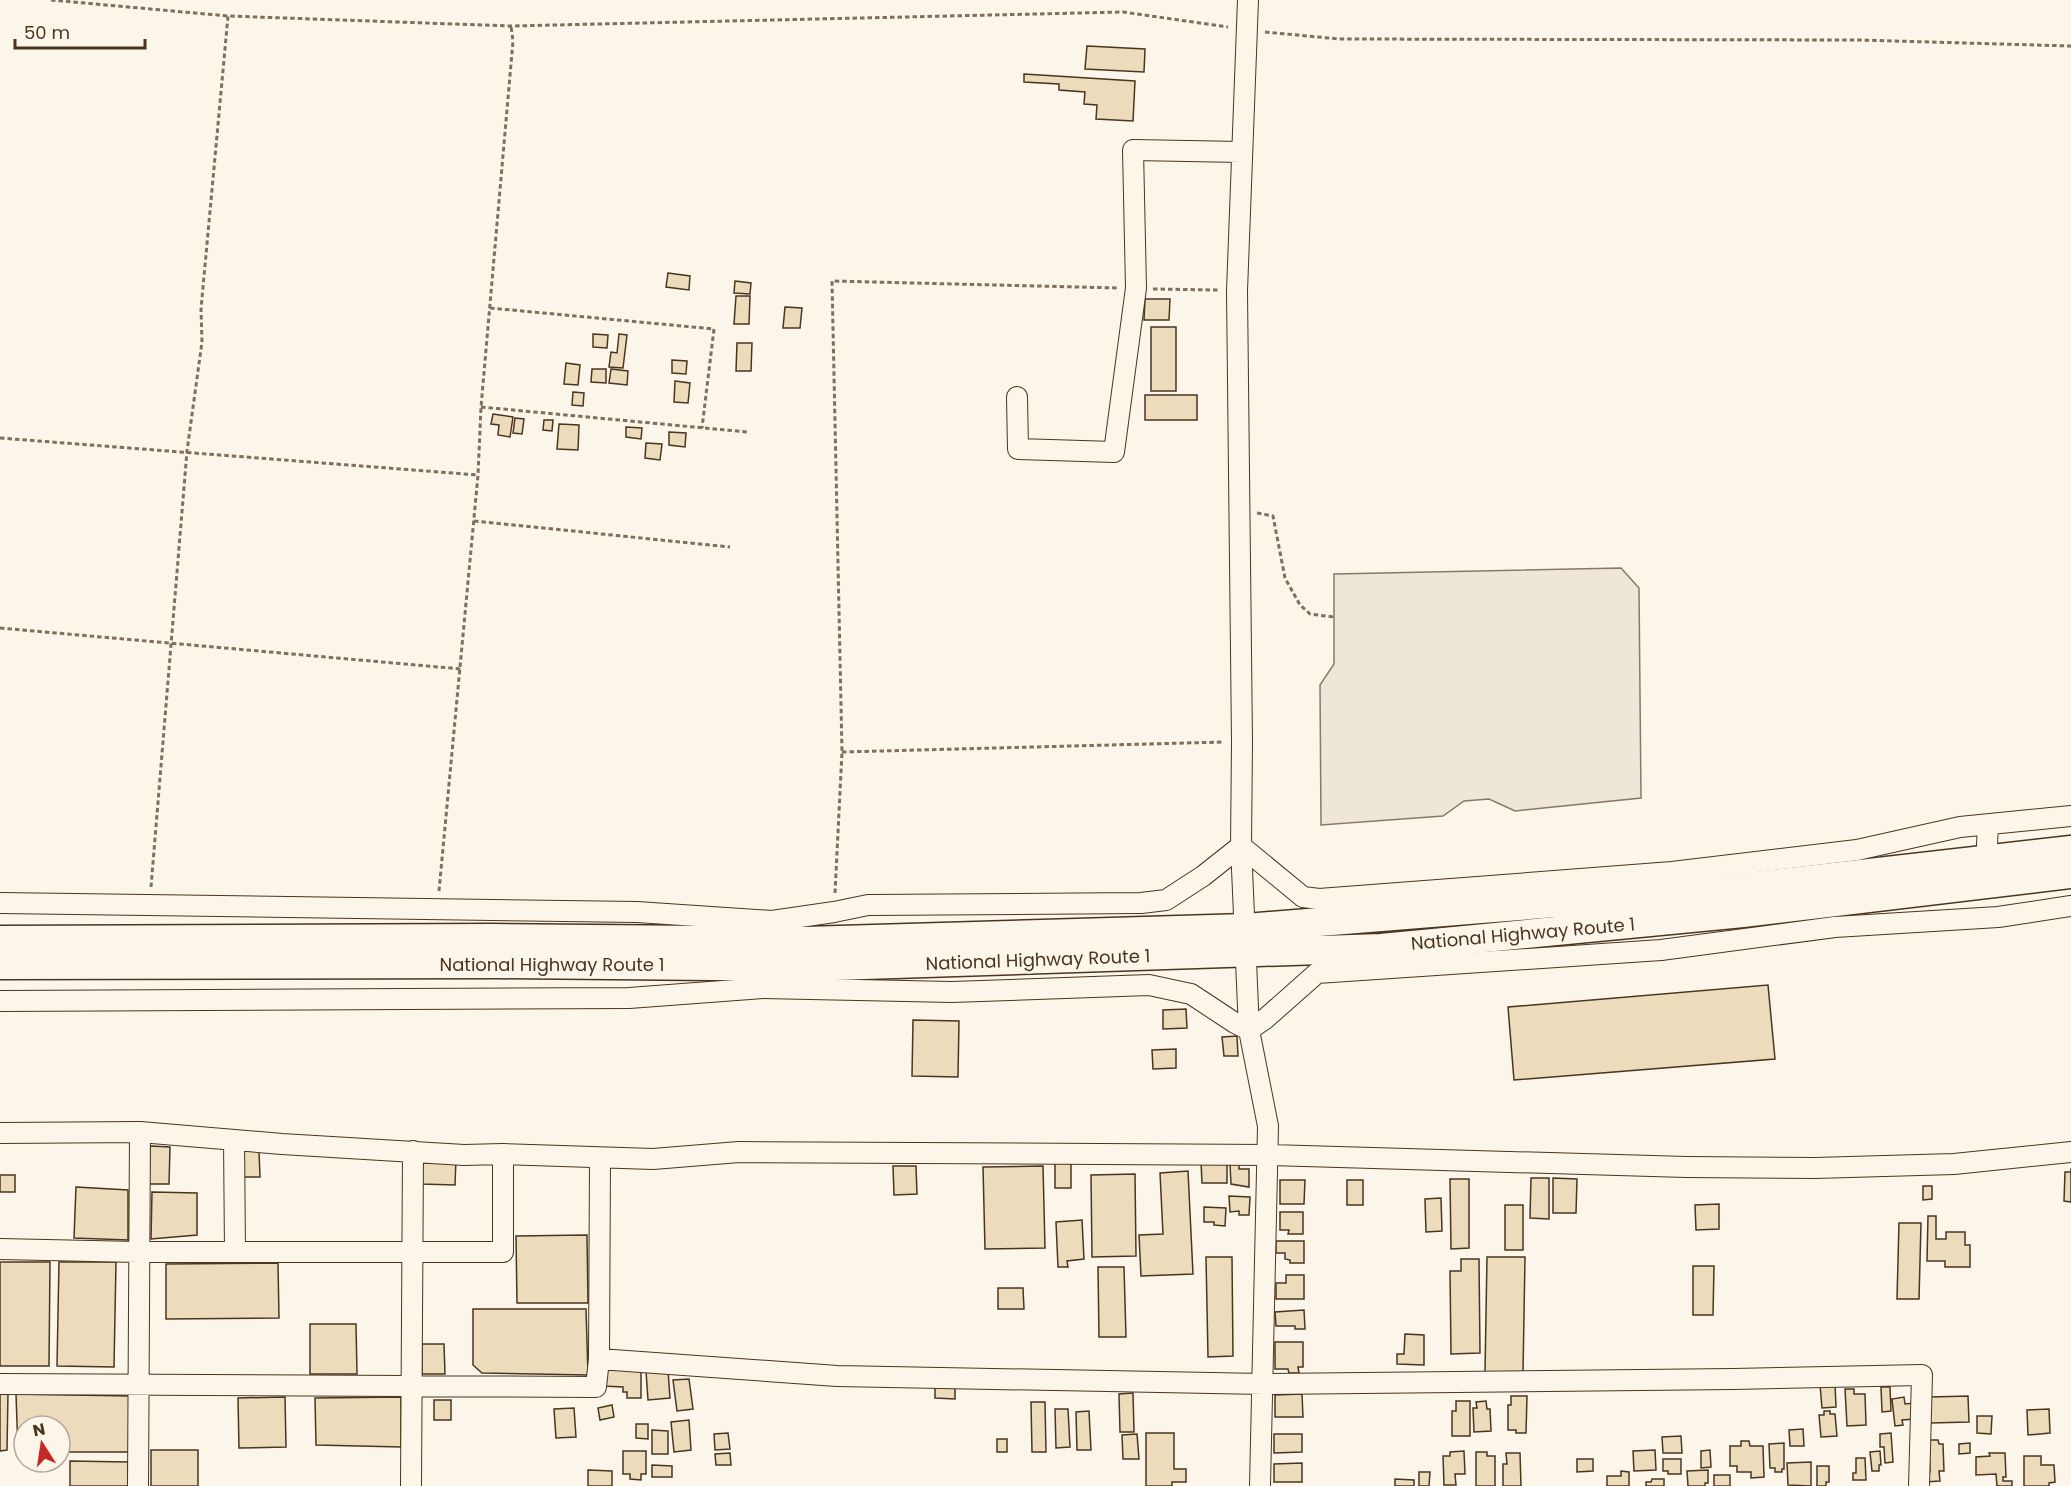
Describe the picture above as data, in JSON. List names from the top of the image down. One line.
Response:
{"streets":{"highway":["National Highway Route 1"]},"scale_bar":"50 m","north":"top"}
